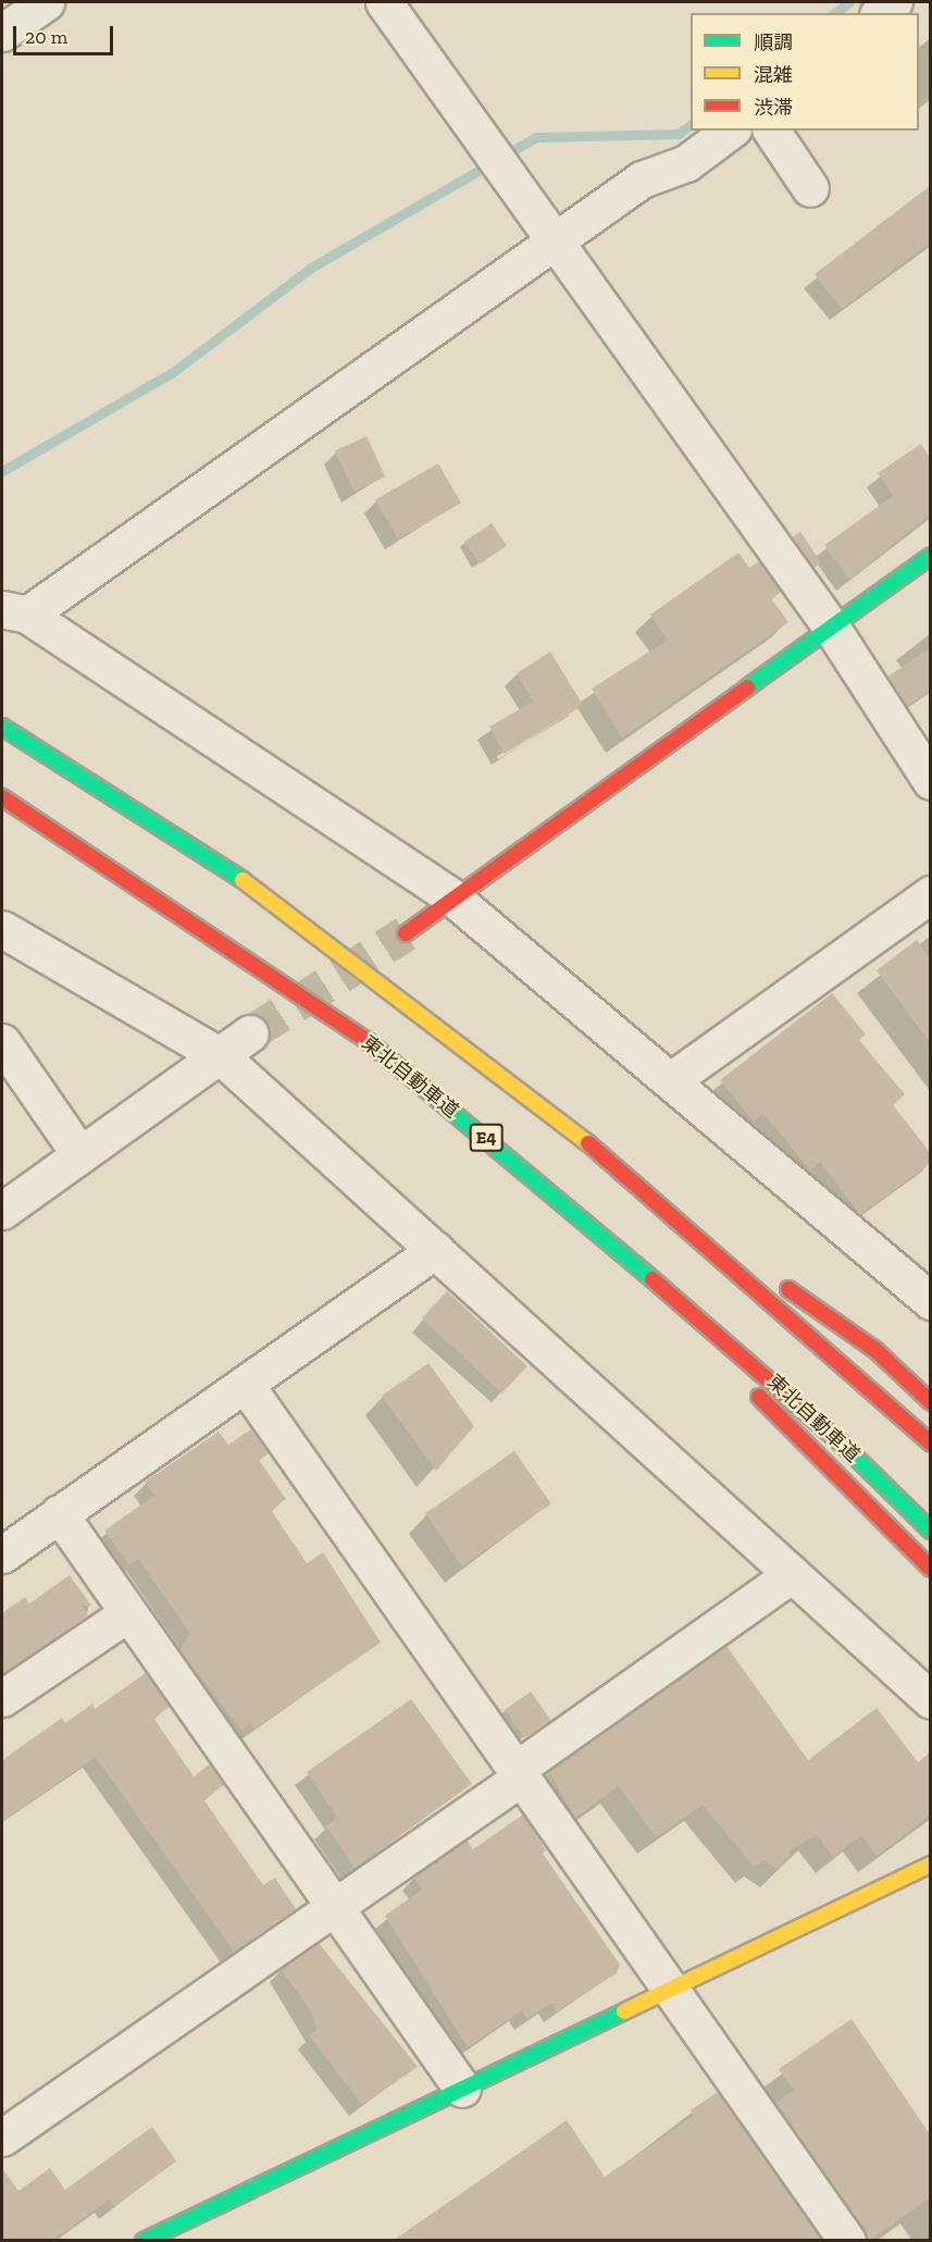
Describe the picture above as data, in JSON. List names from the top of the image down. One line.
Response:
{"streets":{"main road":["東北自動車道","E4"]},"legend":["順調","混雑","渋滞"],"scale_bar":"20 m"}
